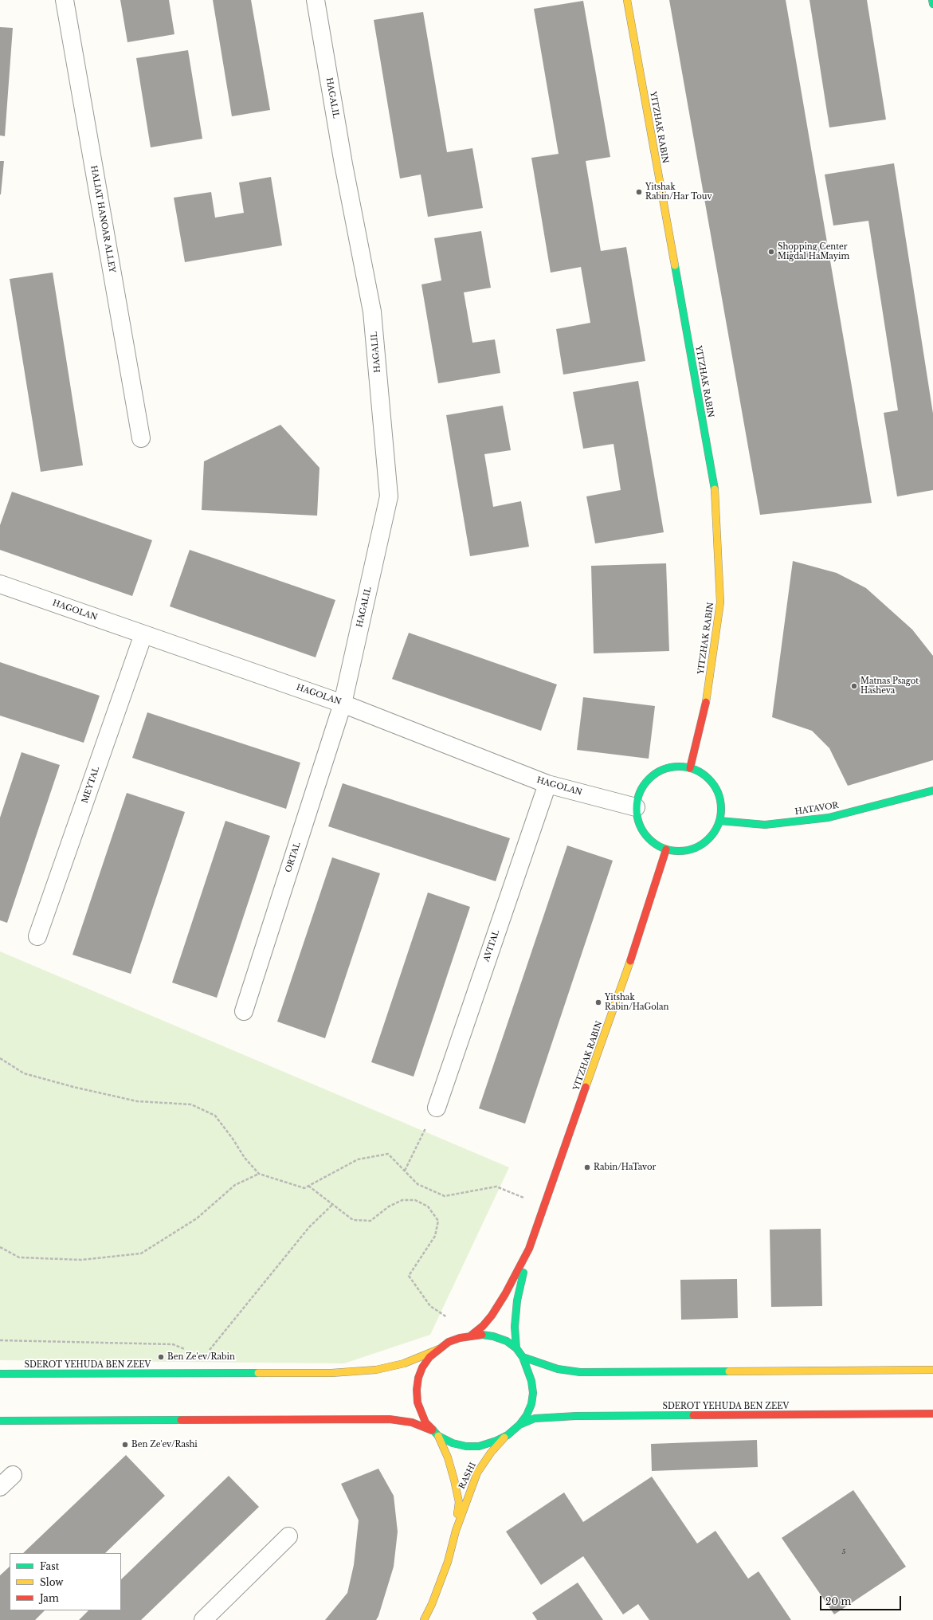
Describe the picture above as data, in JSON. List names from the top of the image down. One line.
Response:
{"streets":{"street":["HAGALIL","YITZHAK RABIN","HALIAT HANOAR ALLEY","HAGOLAN","MEYTAL","HATAVOR","ORTAL","AVITAL","SDEROT YEHUDA BEN ZEEV","RASHI"]},"crossings":[["HAGALIL","HAGOLAN"],["HAGALIL","ORTAL"],["YITZHAK RABIN","HAGOLAN"],["YITZHAK RABIN","HATAVOR"],["YITZHAK RABIN","SDEROT YEHUDA BEN ZEEV"],["YITZHAK RABIN","RASHI"],["HAGOLAN","MEYTAL"],["HAGOLAN","HATAVOR"],["HAGOLAN","ORTAL"],["HAGOLAN","AVITAL"],["SDEROT YEHUDA BEN ZEEV","RASHI"]],"places":["Yitshak Rabin/Har Touv","Shopping Center Migdal HaMayim","Matnas Psagot Hasheva","Yitshak Rabin/HaGolan","Rabin/HaTavor","Ben Ze'ev/Rabin","Ben Ze'ev/Rashi"],"house_numbers":["5"],"legend":["Fast","Slow","Jam"],"scale_bar":"20 m"}
